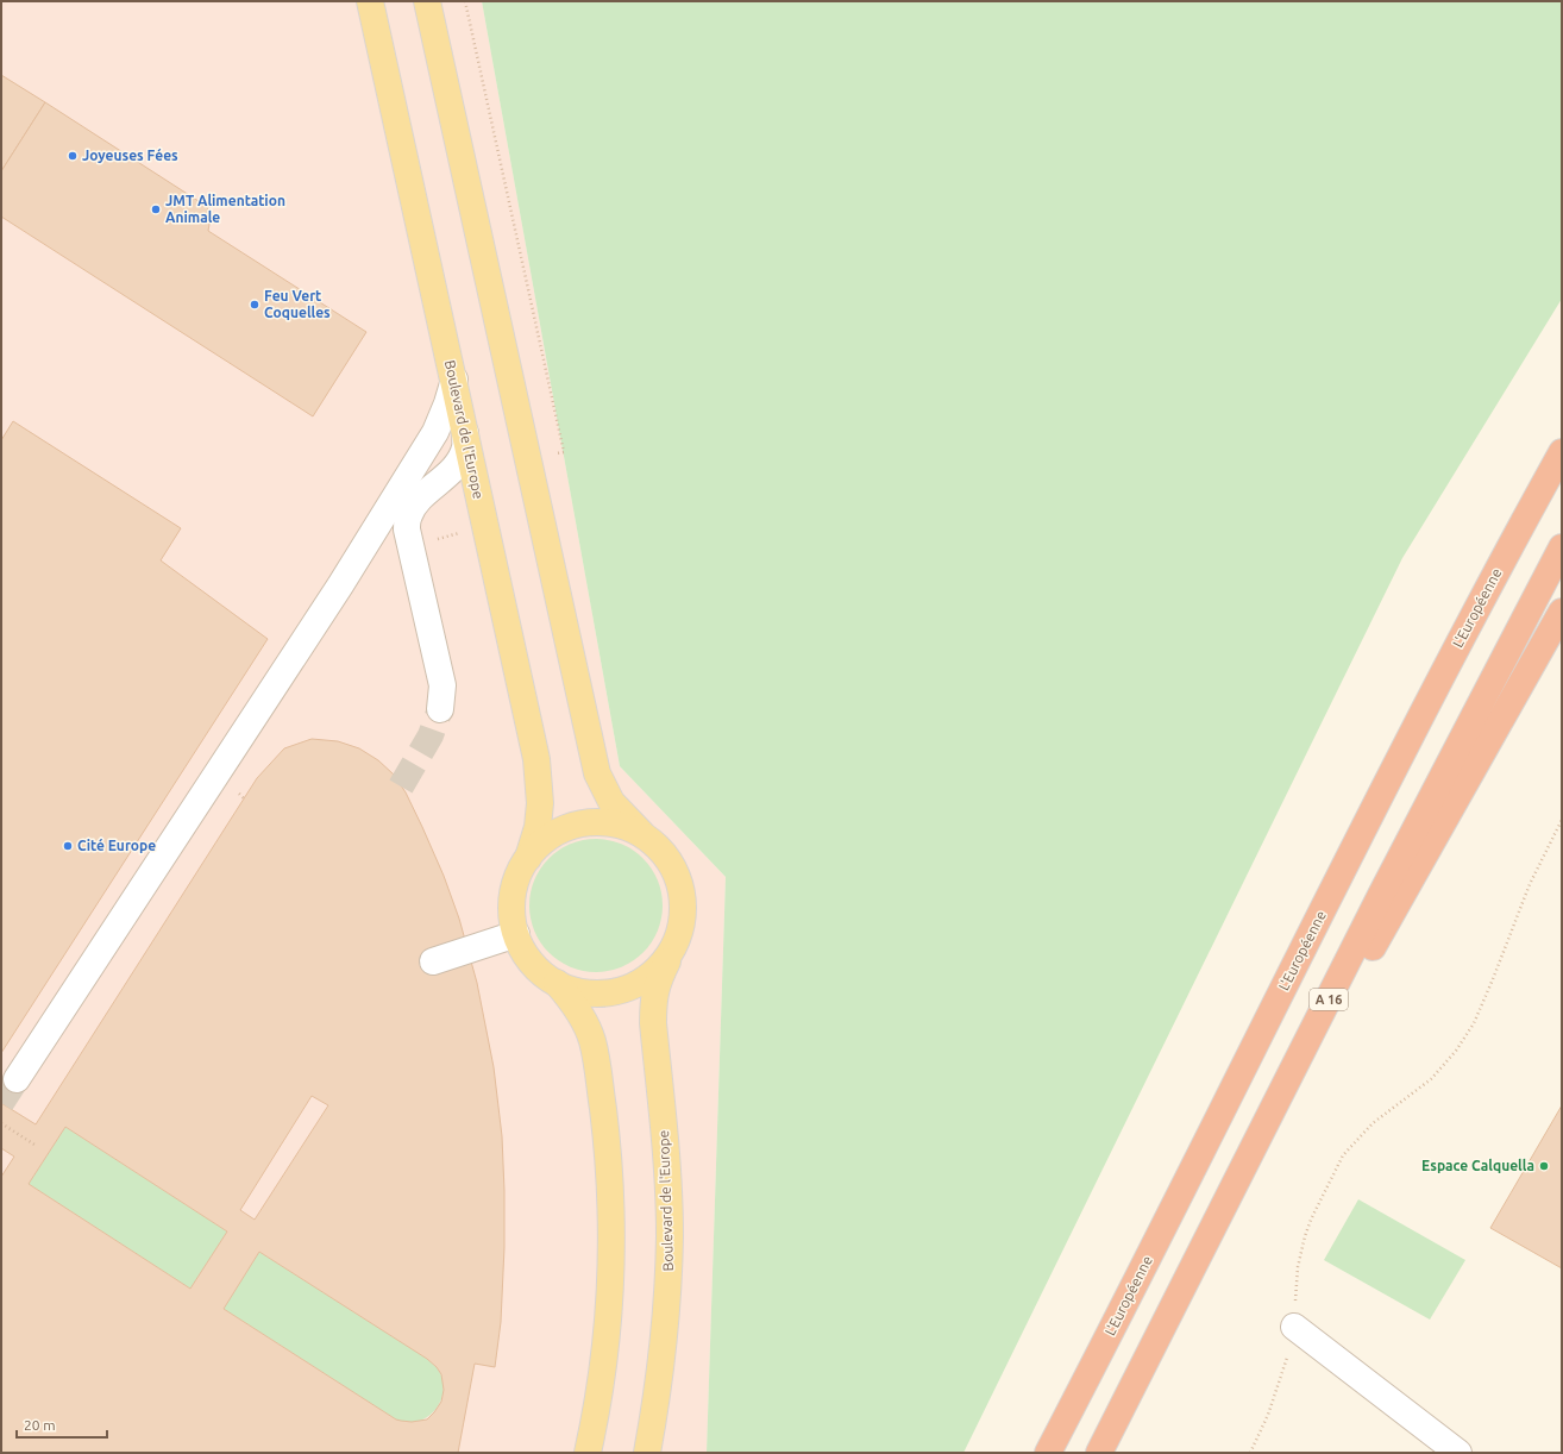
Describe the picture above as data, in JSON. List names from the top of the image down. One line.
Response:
{"streets":{"highway":["L'Européenne","A 16"],"main road":["Boulevard de l'Europe"]},"places":["Joyeuses Fées","JMT Alimentation Animale","Feu Vert Coquelles","Cité Europe","Espace Calquella"],"scale_bar":"20 m"}
